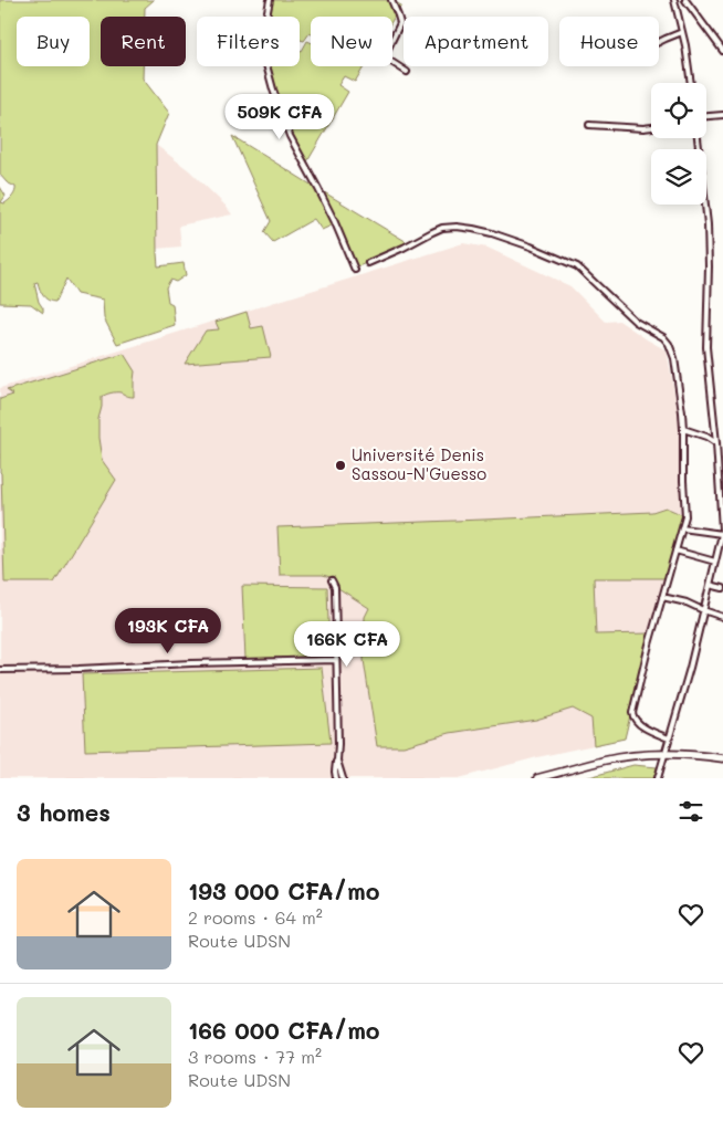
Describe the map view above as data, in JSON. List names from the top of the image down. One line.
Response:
{"places":["Université Denis Sassou-N'Guesso"],"page":{"chip":["Buy","Rent","Filters","New","Apartment","House"],"price":["509K CFA","193K CFA","166K CFA"],"heading":"3 homes","list":[{"name":"193 000 CFA/mo","note":"2 rooms · 64 m² · Route UDSN"},{"name":"166 000 CFA/mo","note":"3 rooms · 77 m² · Route UDSN"}]}}
